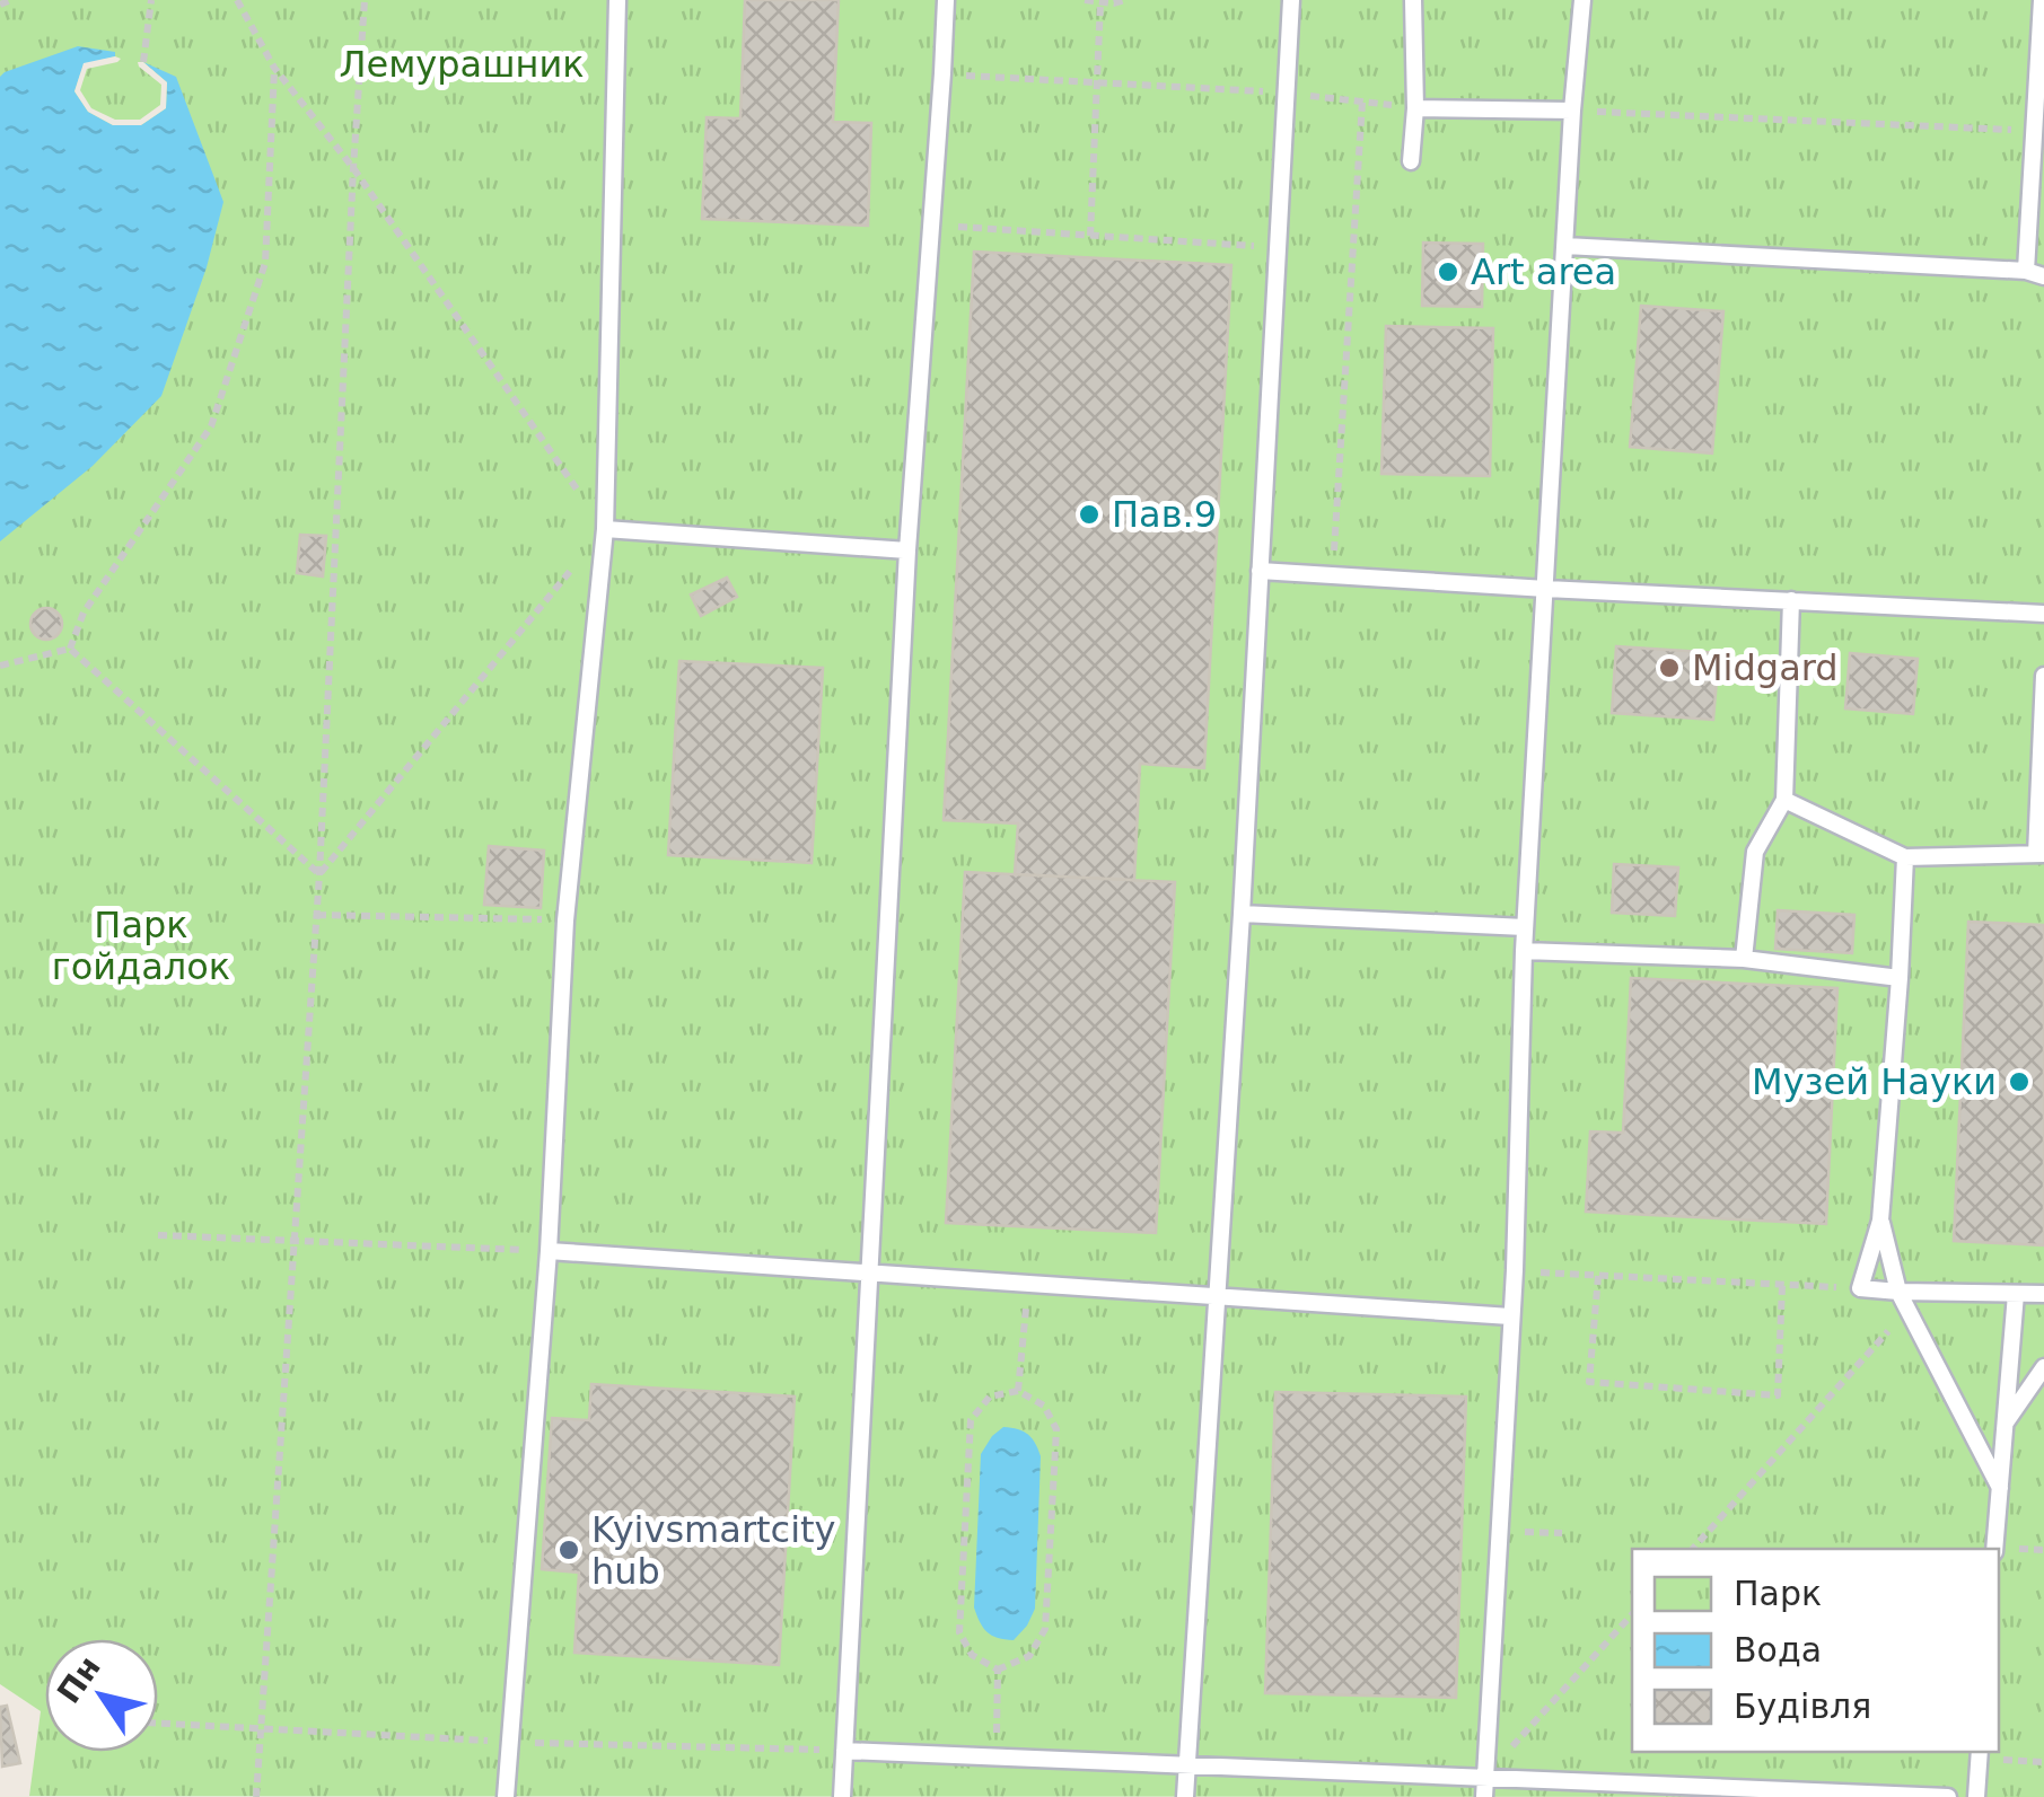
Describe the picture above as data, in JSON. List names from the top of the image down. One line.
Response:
{"parks":["Лемурашник","Парк гойдалок"],"places":["Art area","Пав.9","Midgard","Музей Науки","Kyivsmartcity hub"],"legend":["Парк","Вода","Будівля"],"north":"top left"}
